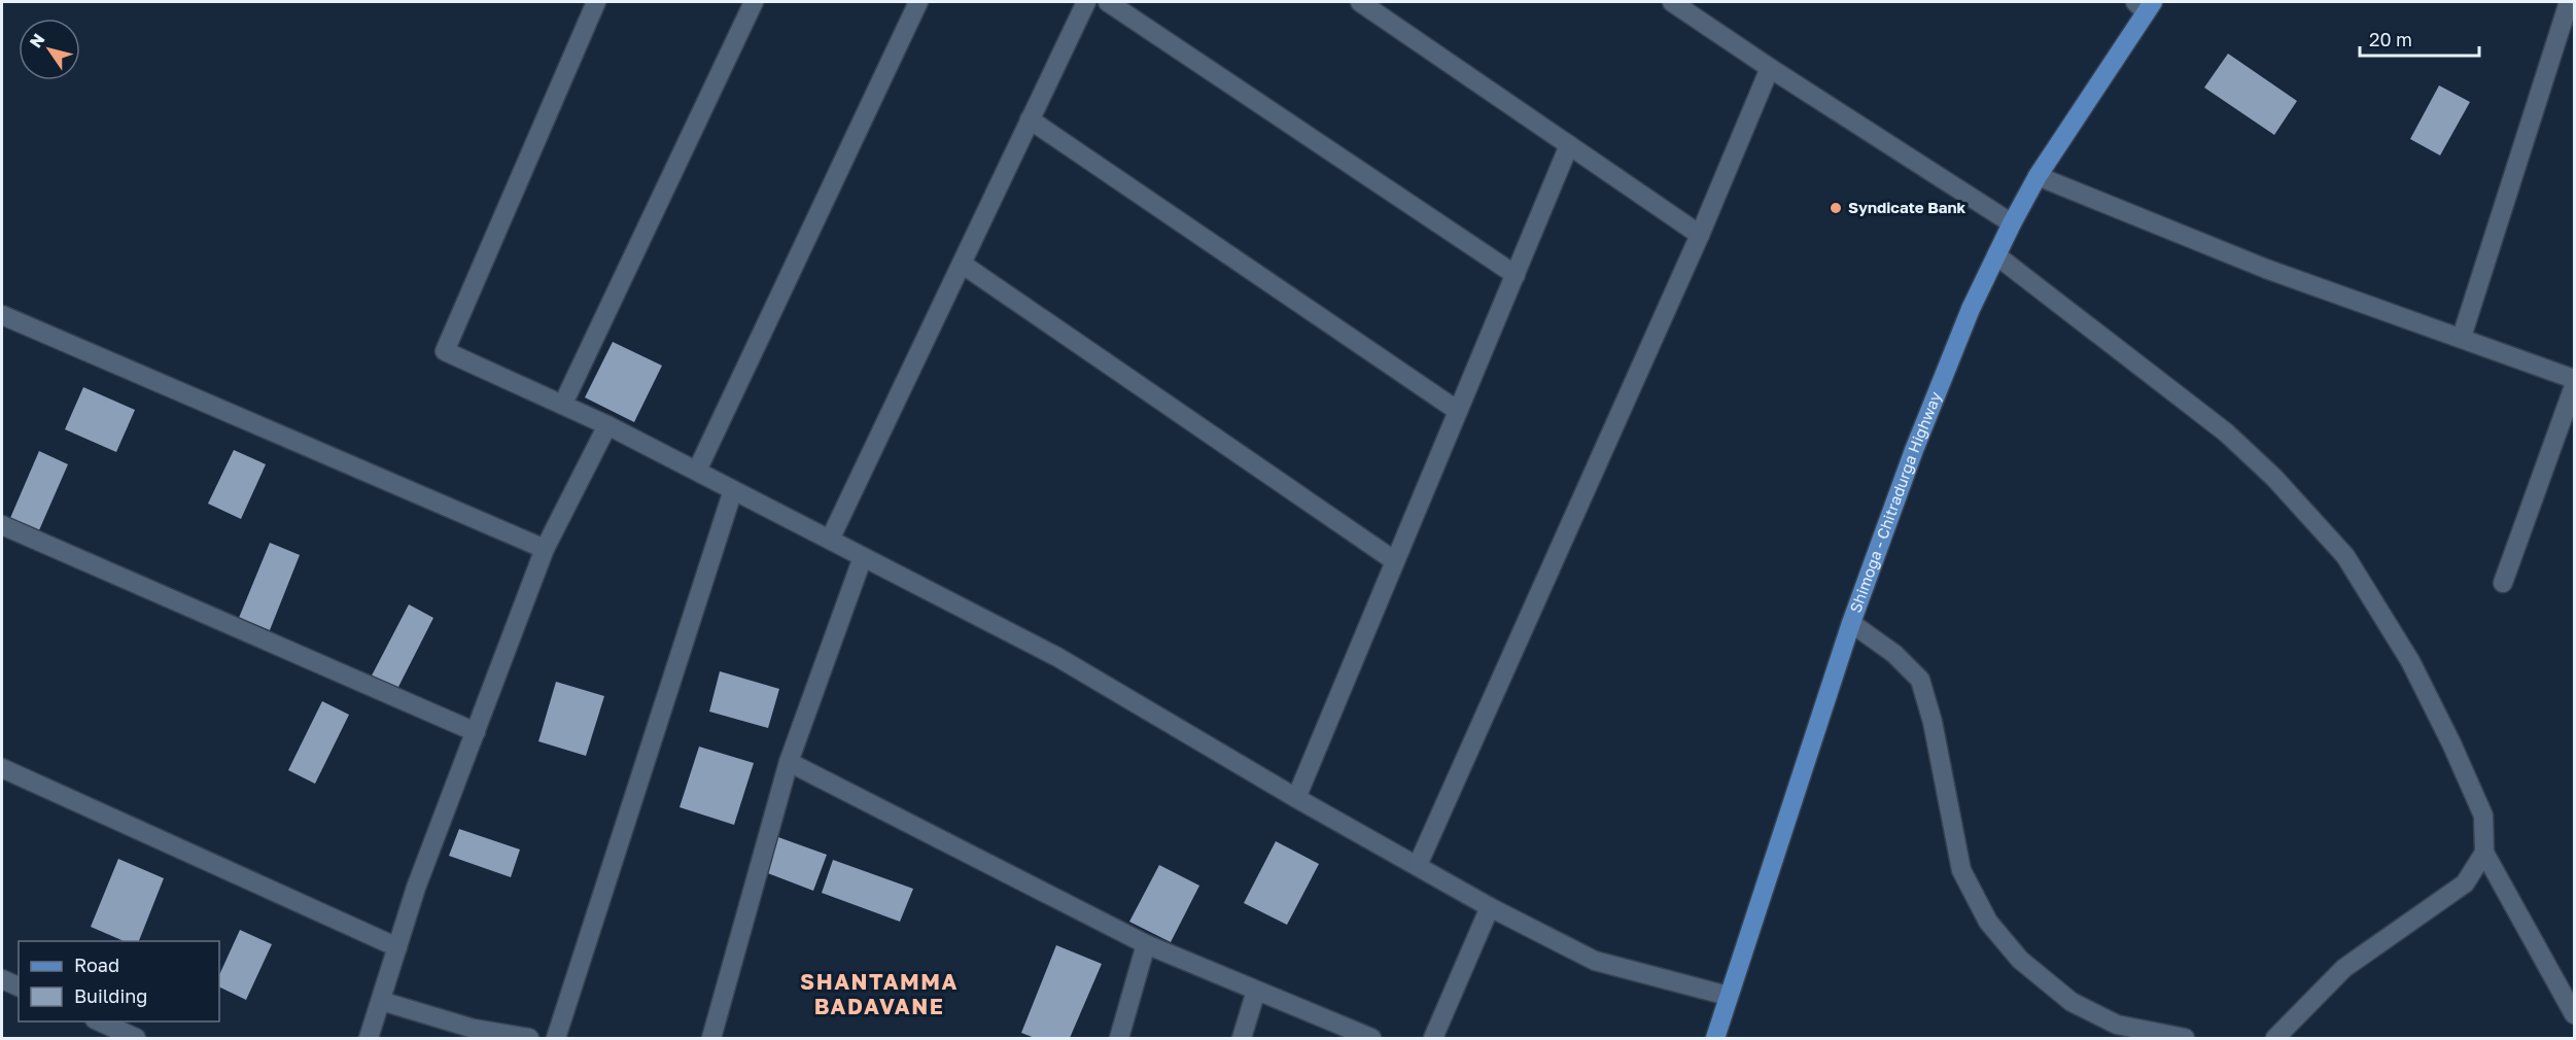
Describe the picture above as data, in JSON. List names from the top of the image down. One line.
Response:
{"streets":{"main road":["Shimoga - Chitradurga Highway"]},"districts":["SHANTAMMA BADAVANE"],"places":["Syndicate Bank"],"legend":["Road","Building"],"scale_bar":"20 m","north":"top left"}
